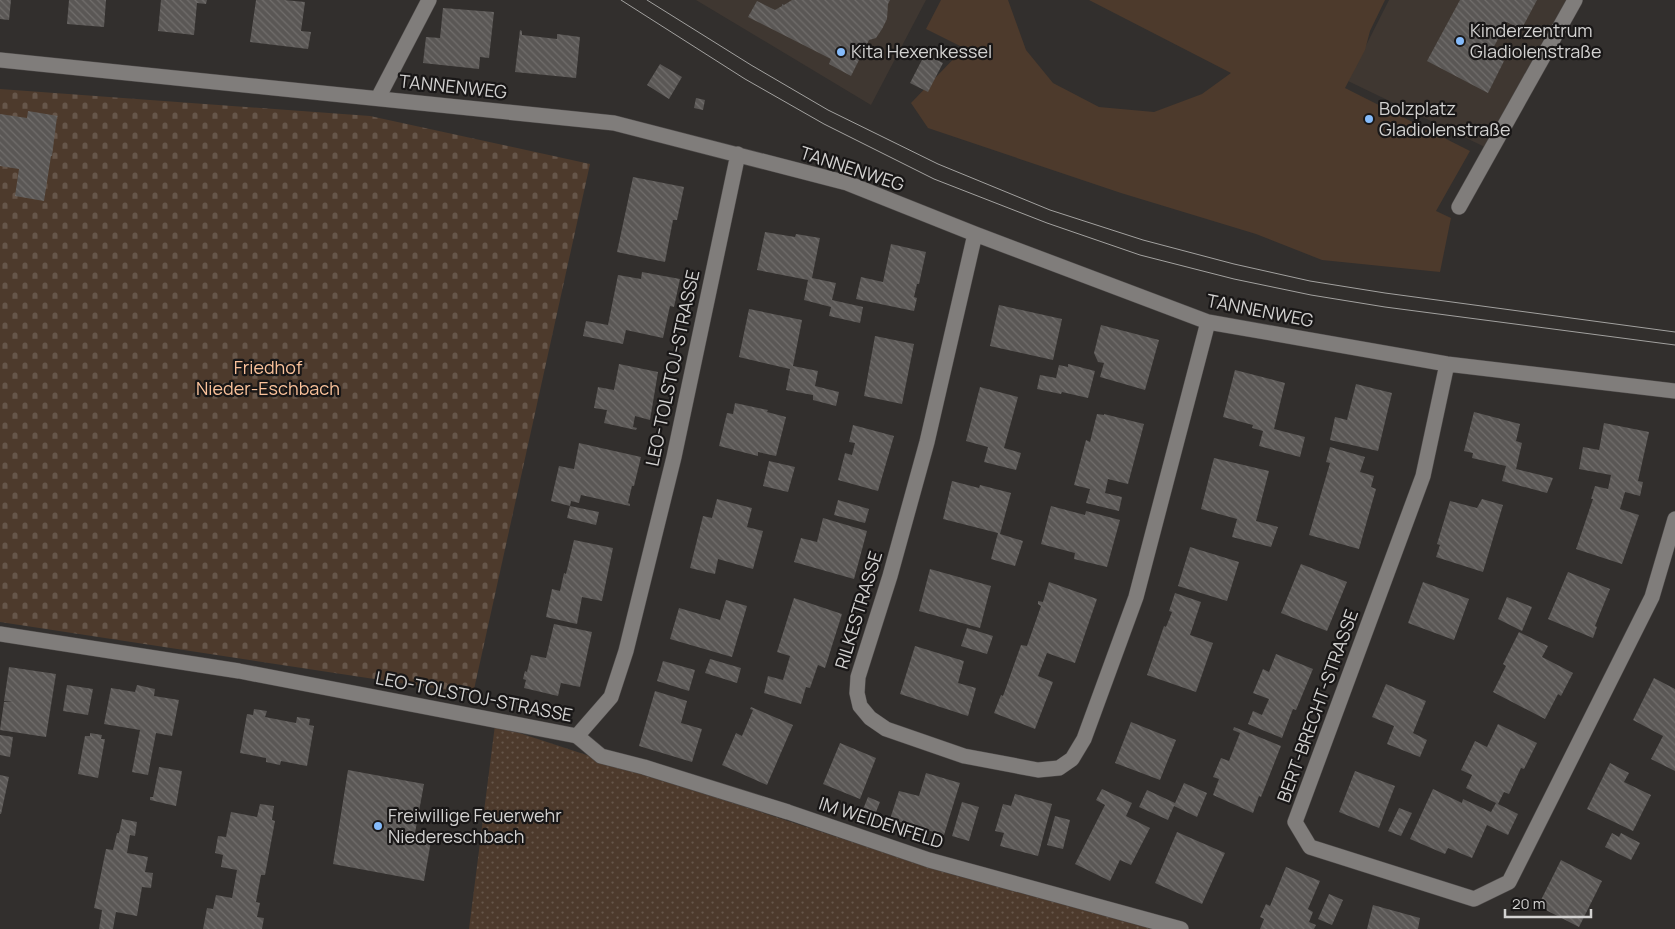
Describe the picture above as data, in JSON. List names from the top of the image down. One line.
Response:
{"streets":{"street":["TANNENWEG","LEO-TOLSTOJ-STRASSE","RILKESTRASSE","BERT-BRECHT-STRASSE","IM WEIDENFELD"]},"crossings":[["TANNENWEG","LEO-TOLSTOJ-STRASSE"],["TANNENWEG","RILKESTRASSE"],["TANNENWEG","BERT-BRECHT-STRASSE"],["LEO-TOLSTOJ-STRASSE","IM WEIDENFELD"]],"parks":["Friedhof Nieder-Eschbach"],"places":["Kinderzentrum Gladiolenstraße","Kita Hexenkessel","Bolzplatz Gladiolenstraße","Freiwillige Feuerwehr Niedereschbach"],"scale_bar":"20 m"}
